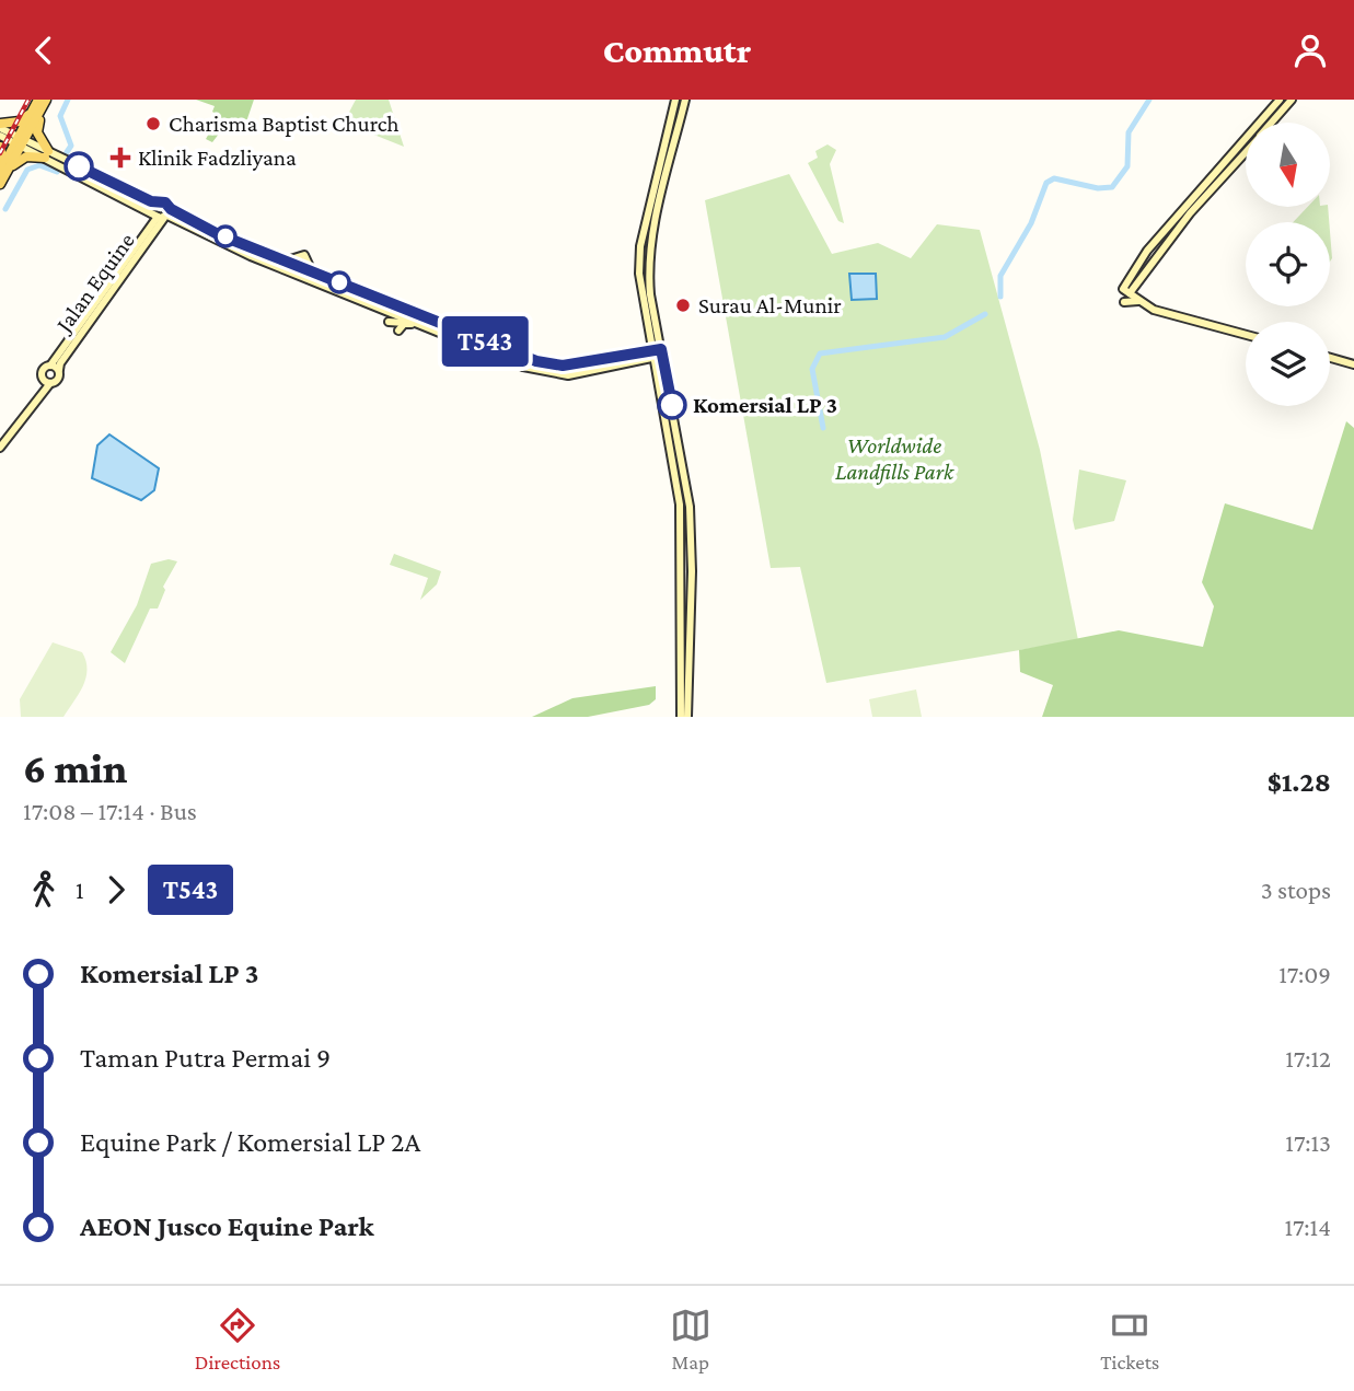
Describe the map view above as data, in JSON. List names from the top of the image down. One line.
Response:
{"streets":{"street":["Jalan Equine"]},"parks":["Worldwide Landfills Park"],"places":{"other":["Charisma Baptist Church","Surau Al-Munir","Komersial LP 3"],"health":["Klinik Fadzliyana"]},"lines":["bus line T543"],"north":"bottom","page":{"header":"Commutr","on_map":"T543","heading":["6 min","17:08 – 17:14 · Bus","$1.28"],"legs":["1","T543","3 stops"],"list":[{"name":"Komersial LP 3","value":"17:09"},{"name":"Taman Putra Permai 9","value":"17:12"},{"name":"Equine Park / Komersial LP 2A","value":"17:13"},{"name":"AEON Jusco Equine Park","value":"17:14"}],"tabs":["Directions","Map","Tickets"]}}
